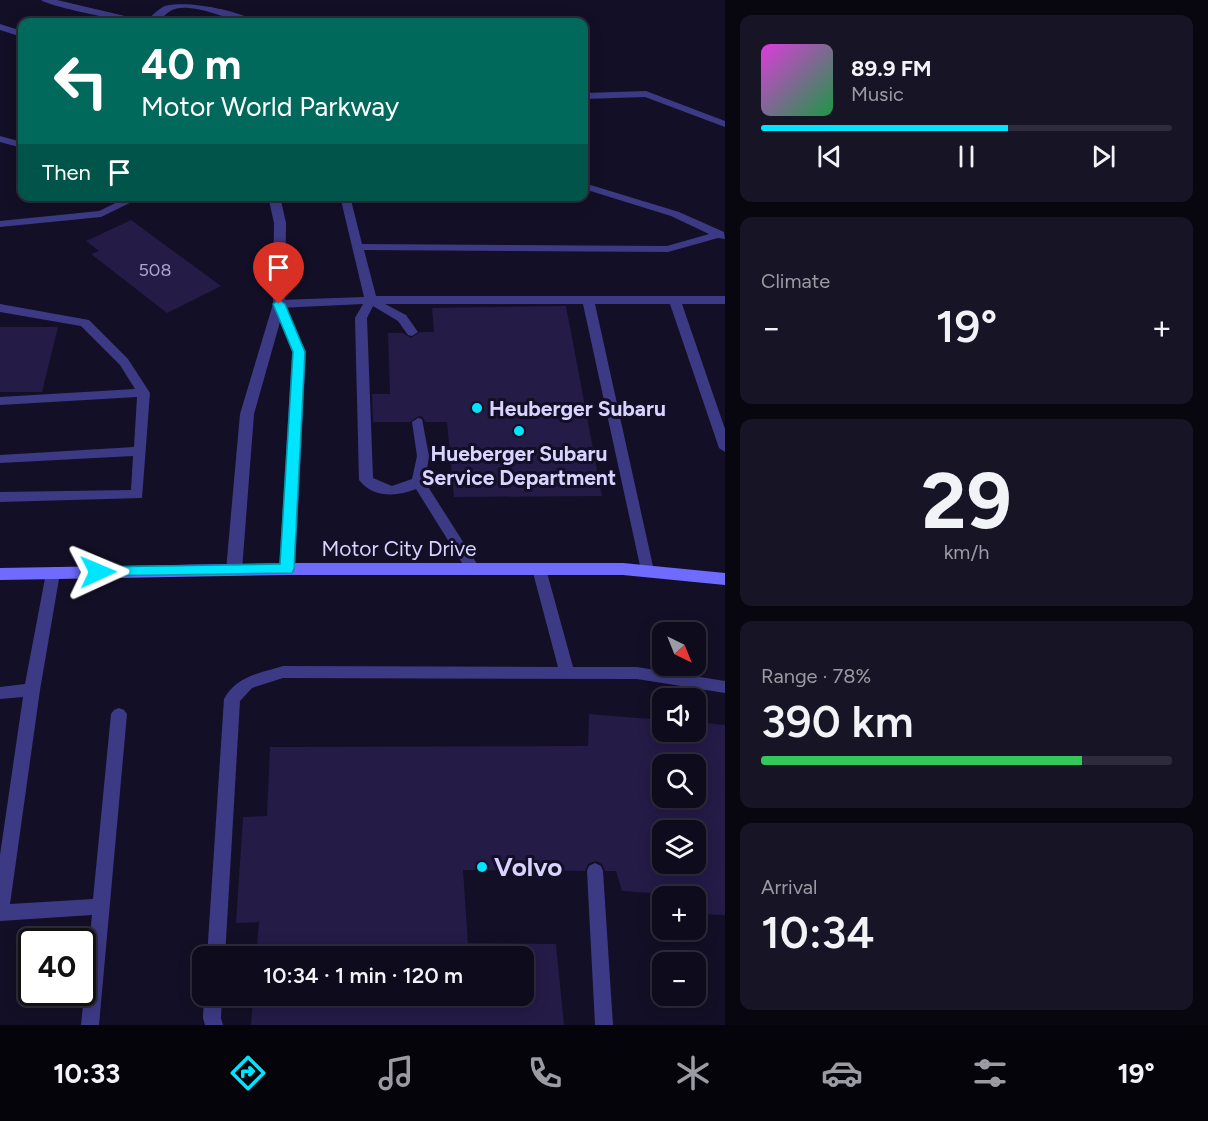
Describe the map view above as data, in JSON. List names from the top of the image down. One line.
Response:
{"streets":{"street":["Motor City Drive"]},"places":["Heuberger Subaru","Hueberger Subaru Service Department","Volvo"],"house_numbers":["508"],"north":"bottom right","page":{"turn":["40 m","Motor World Parkway"],"song":["89.9 FM","Music"],"then":"Then","tile":["Climate",["29","km/h"],["Range · 78%","390 km"],["Arrival","10:34"]],"heat":["−","19°","+"],"map_buttons":["+","−"],"limit":"40","trip":"10:34 · 1 min · 120 m","tabs":["10:33","19°"]}}
